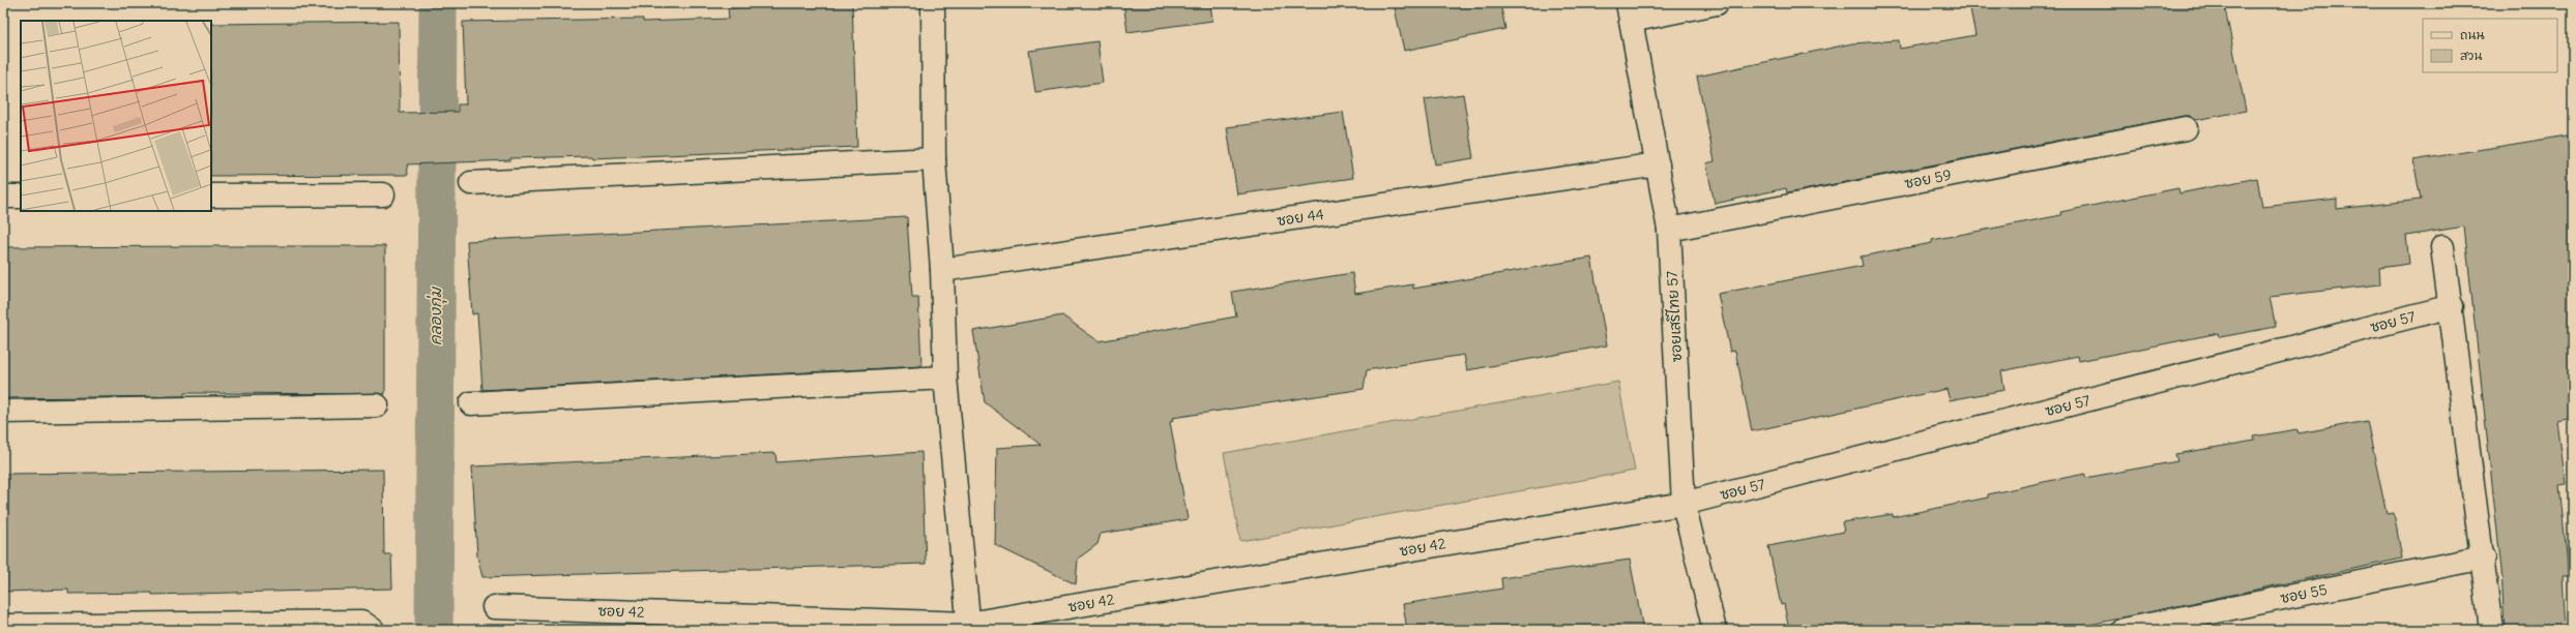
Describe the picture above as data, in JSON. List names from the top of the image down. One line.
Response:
{"streets":{"street":["ซอย 59","ซอย 44","ซอยเสรีไทย 57","ซอย 57","ซอย 42","ซอย 55"]},"crossings":[["ซอย 59","ซอยเสรีไทย 57"],["ซอย 44","ซอยเสรีไทย 57"],["ซอยเสรีไทย 57","ซอย 57"],["ซอยเสรีไทย 57","ซอย 42"],["ซอย 57","ซอย 42"]],"water":["คลองกุ่ม"],"legend":["ถนน","สวน"]}
